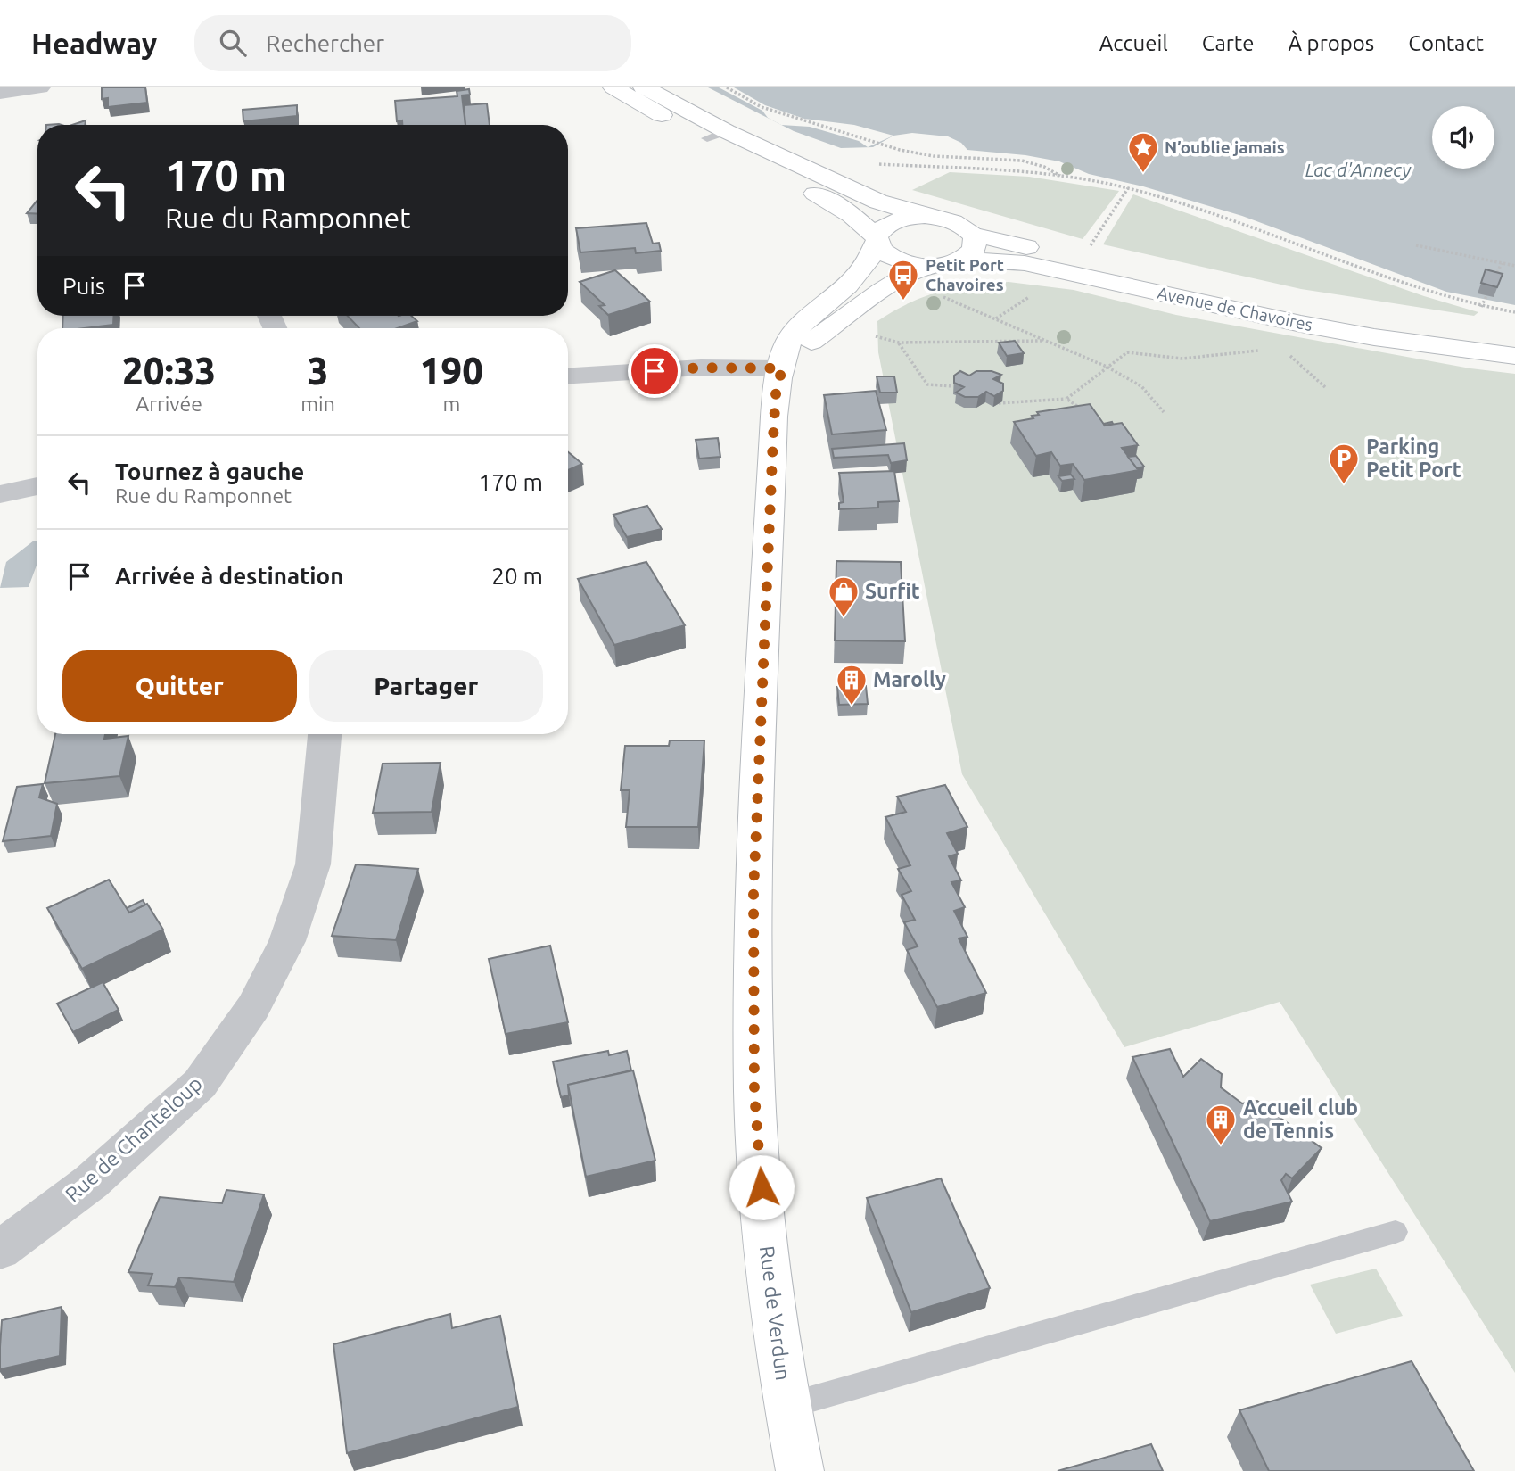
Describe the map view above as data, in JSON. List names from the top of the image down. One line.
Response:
{"streets":{"main road":["Avenue de Chavoires","Rue de Verdun"],"street":["Rue de Chanteloup"]},"water":["Lac d'Annecy"],"places":{"place":["N’oublie jamais"],"bus stop":["Petit Port Chavoires"],"parking":["Parking Petit Port"],"shop":["Surfit"],"building":["Marolly","Accueil club de Tennis"]},"page":{"header":"Headway","search":"Rechercher","nav":["Accueil","Carte","À propos","Contact"],"turn":["170 m","Rue du Ramponnet"],"then":"Puis","eta":["20:33","Arrivée","3","min","190","m"],"list":[{"name":"Tournez à gauche","note":"Rue du Ramponnet","value":"170 m"},{"name":"Arrivée à destination","value":"20 m"}],"buttons":["Quitter","Partager"]}}
